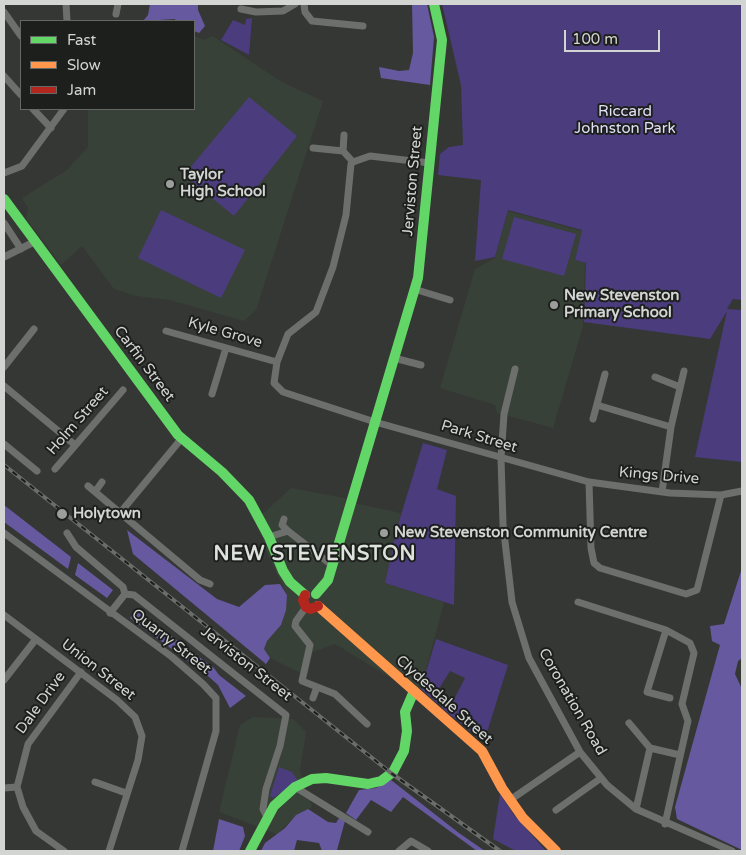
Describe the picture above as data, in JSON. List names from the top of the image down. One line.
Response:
{"streets":{"main road":["Jerviston Street","Carfin Street","Clydesdale Street"],"street":["Kyle Grove","Holm Street","Park Street","Kings Drive","Quarry Street","Union Street","Coronation Road","Dale Drive"]},"crossings":[["Jerviston Street","Carfin Street"],["Jerviston Street","Park Street"],["Jerviston Street","Clydesdale Street"],["Kyle Grove","Park Street"],["Carfin Street","Clydesdale Street"],["Park Street","Kings Drive"],["Park Street","Coronation Road"],["Union Street","Dale Drive"]],"districts":["NEW STEVENSTON"],"parks":["Riccard Johnston Park"],"places":["Taylor High School","New Stevenston Primary School","Holytown","New Stevenston Community Centre"],"legend":["Fast","Slow","Jam"],"scale_bar":"100 m"}
